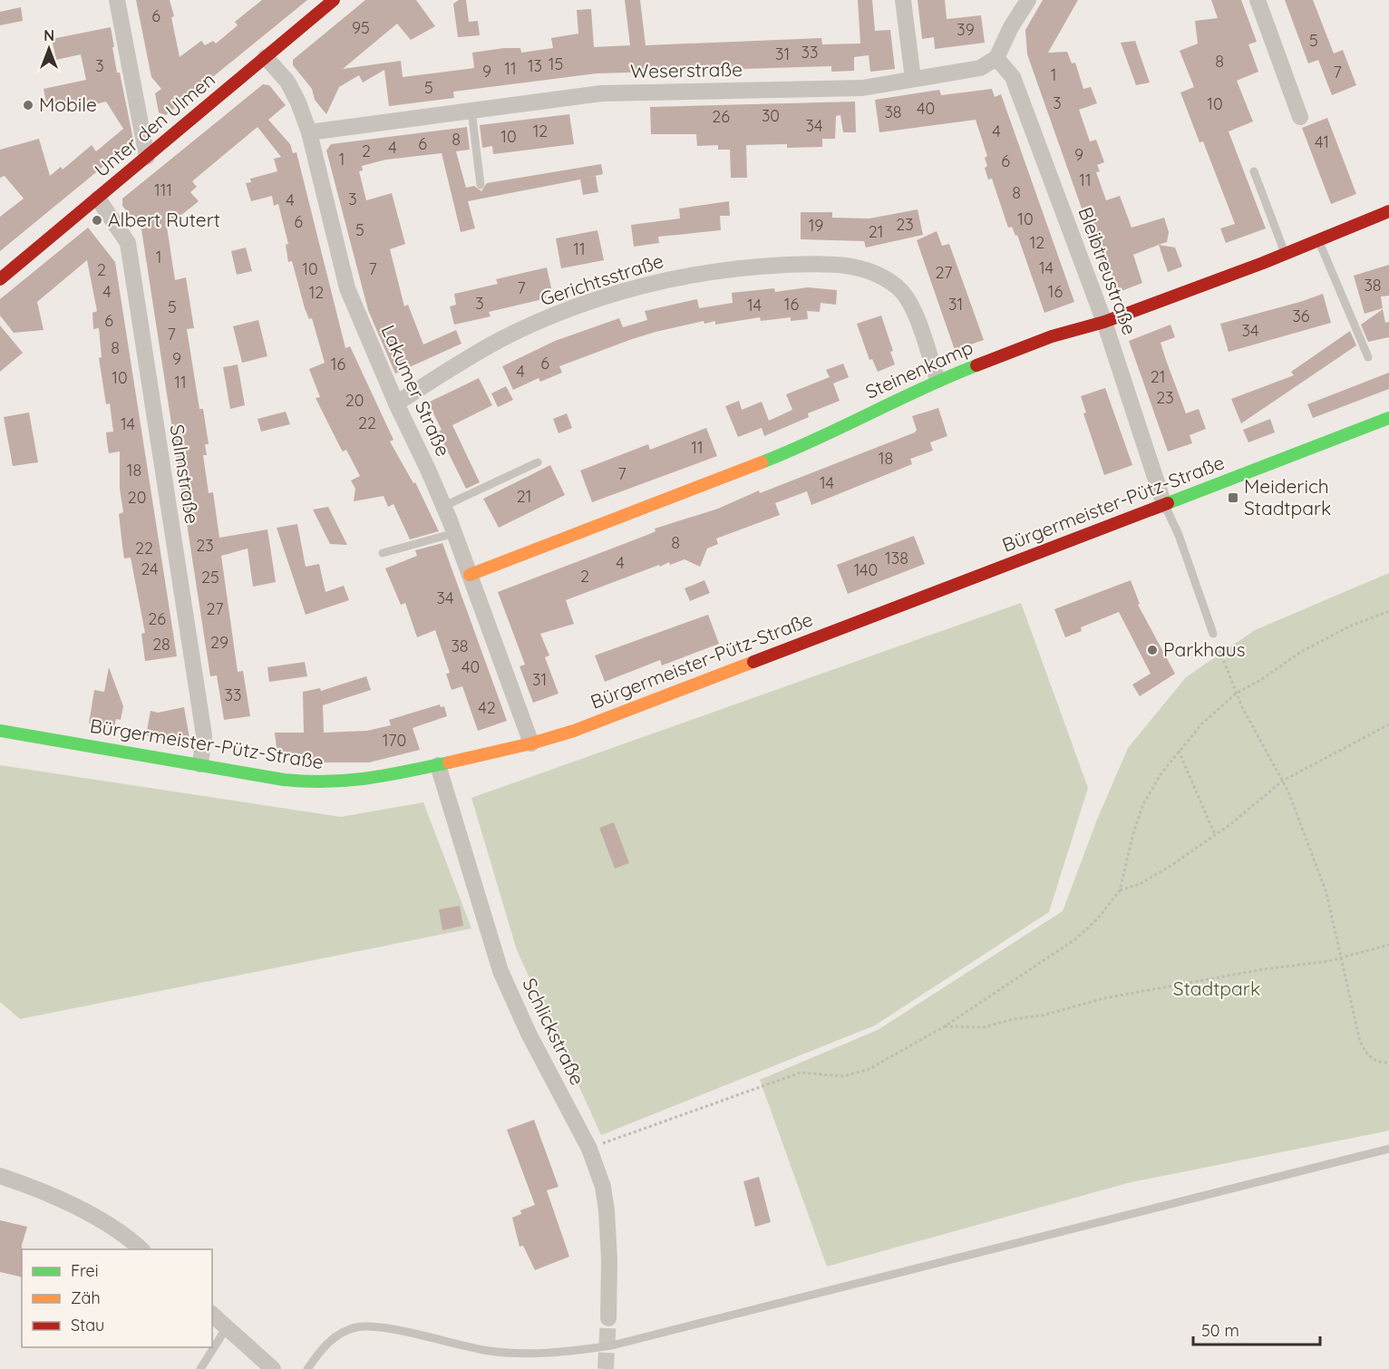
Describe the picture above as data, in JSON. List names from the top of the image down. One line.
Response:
{"streets":{"main road":["Unter den Ulmen","Steinenkamp","Bürgermeister-Pütz-Straße"],"street":["Weserstraße","Bleibtreustraße","Gerichtsstraße","Lakumer Straße","Salmstraße","Schlickstraße"]},"crossings":[["Weserstraße","Bleibtreustraße"],["Weserstraße","Lakumer Straße"],["Unter den Ulmen","Lakumer Straße"],["Unter den Ulmen","Salmstraße"],["Bleibtreustraße","Steinenkamp"],["Bleibtreustraße","Bürgermeister-Pütz-Straße"],["Gerichtsstraße","Steinenkamp"],["Gerichtsstraße","Lakumer Straße"],["Steinenkamp","Lakumer Straße"],["Lakumer Straße","Bürgermeister-Pütz-Straße"],["Salmstraße","Bürgermeister-Pütz-Straße"],["Bürgermeister-Pütz-Straße","Schlickstraße"]],"parks":["Stadtpark"],"places":{"other":["Mobile","Albert Rutert","Parkhaus"],"transit":["Meiderich Stadtpark"]},"house_numbers":["6","95","39","5","33","31","8","15","3","13","11","9","7","1","5","3","10","40","38","30","26","34","12","4","10","8","41","6","4","2","9","1","6","11","111","8","3","4","10","6","23","19","5","21","12","11","1","14","10","7","2","27","38","7","4","16","12","3","16","31","14","5","36","6","34","7","8","9","6","16","4","21","10","11","23","20","22","14","11","18","18","7","14","21","20","8","23","22","138","4","24","140","2","25","34","27","26","29","28","38","40","31","33","42","170"],"legend":["Frei","Zäh","Stau"],"scale_bar":"50 m","north":"top"}
